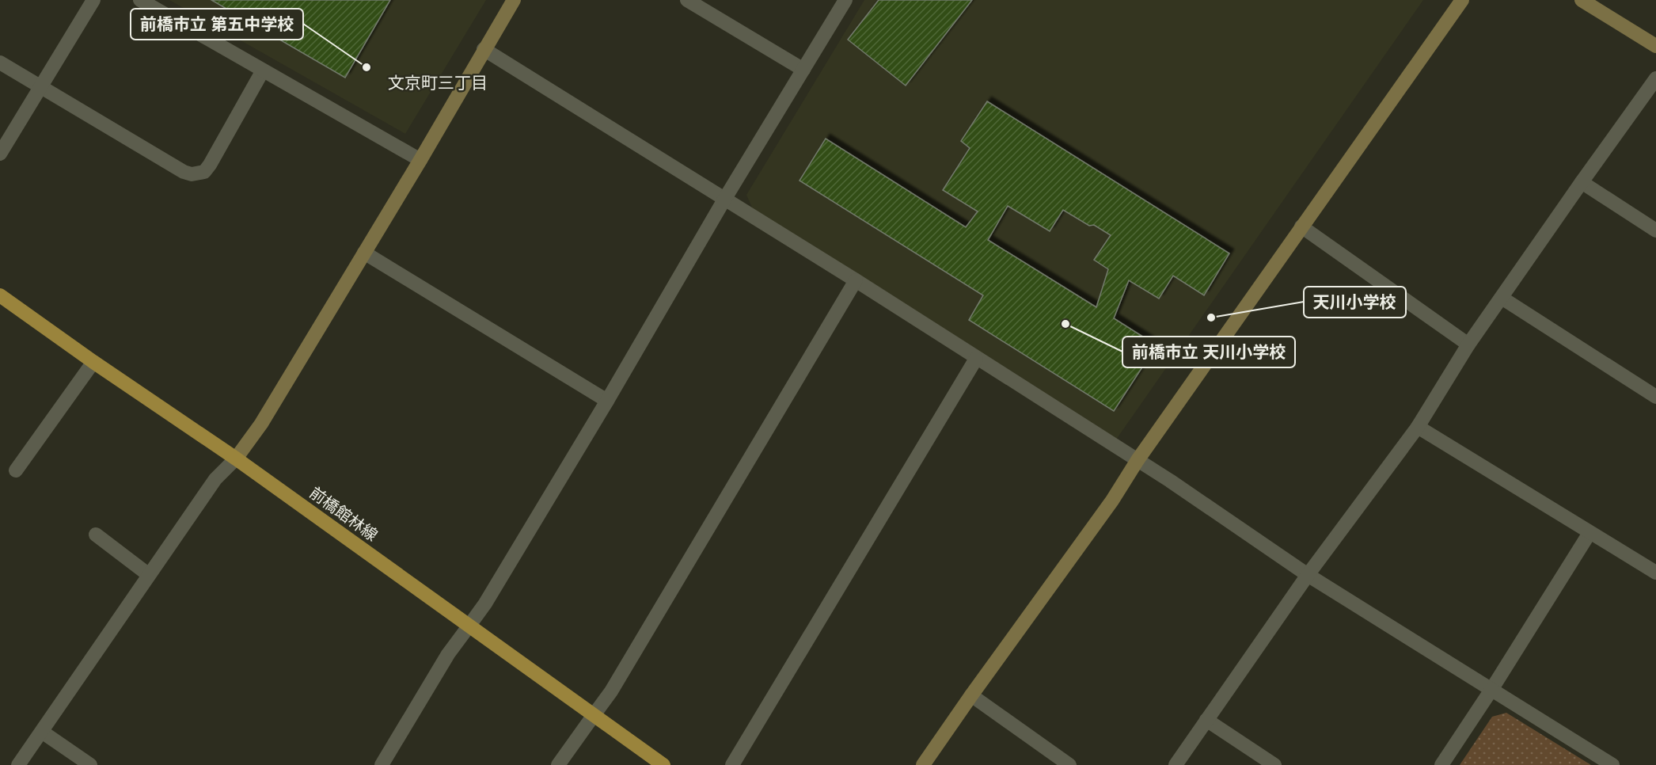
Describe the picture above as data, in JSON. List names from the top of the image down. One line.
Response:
{"streets":{"main road":["前橋館林線"]},"districts":["文京町三丁目"],"places":["前橋市立 第五中学校","天川小学校","前橋市立 天川小学校"]}
